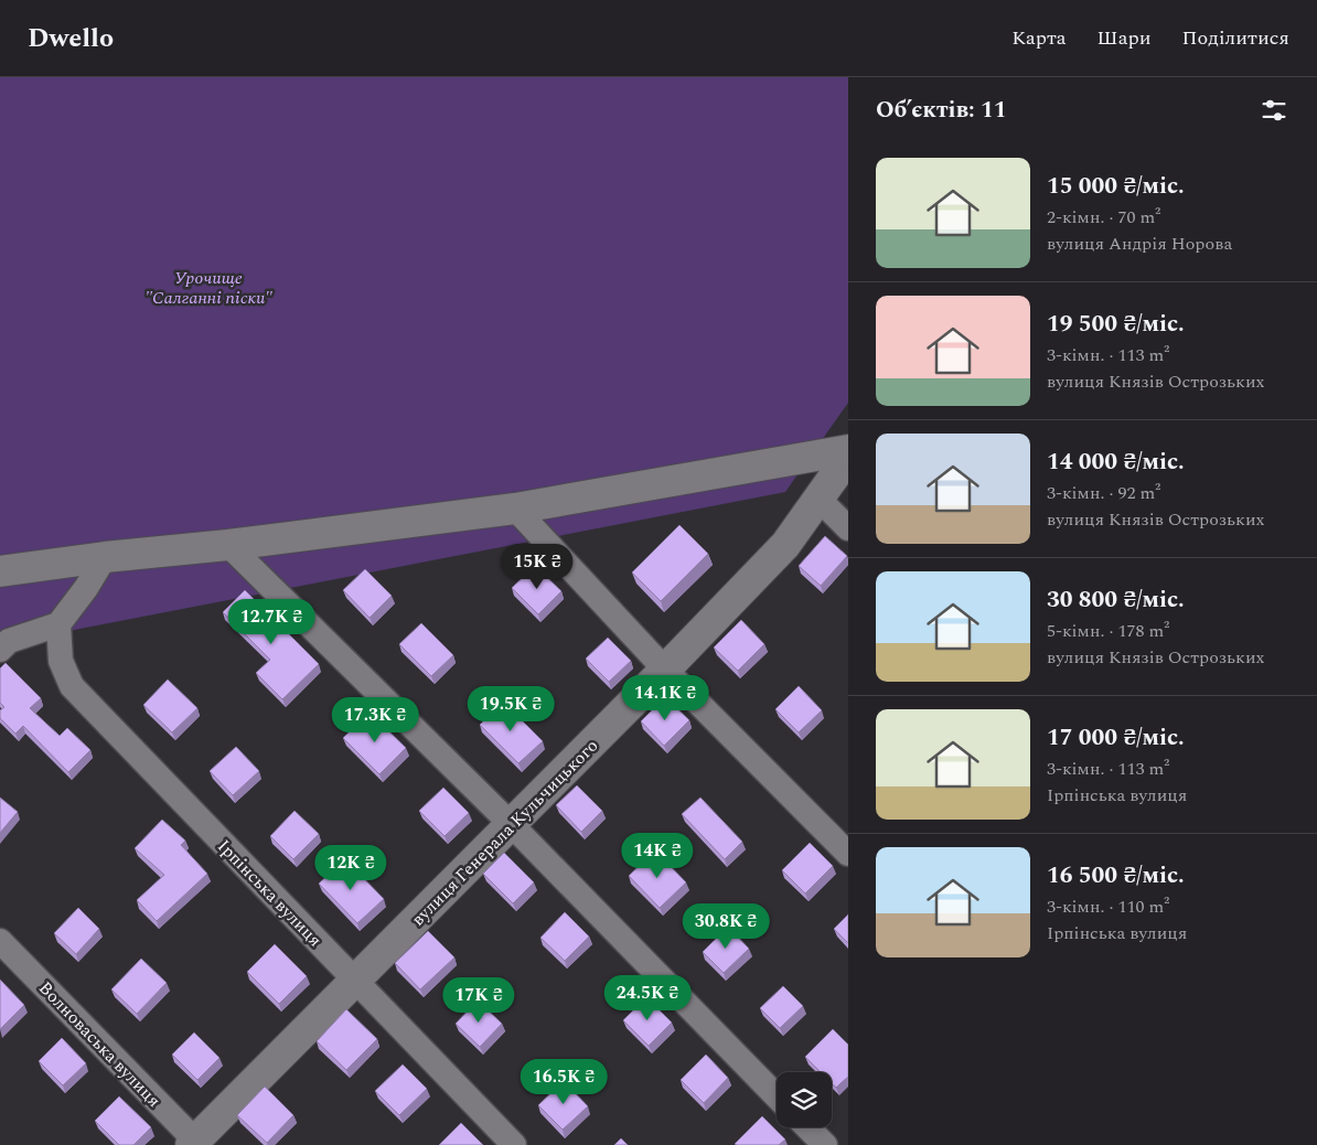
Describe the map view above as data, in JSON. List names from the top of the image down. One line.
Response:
{"streets":{"street":["вулиця Генерала Кульчицького","Ірпінська вулиця","Волноваська вулиця"]},"crossings":[["вулиця Генерала Кульчицького","Ірпінська вулиця"],["вулиця Генерала Кульчицького","Волноваська вулиця"]],"parks":["Урочище \"Салганні піски\""],"page":{"header":"Dwello","nav":["Карта","Шари","Поділитися"],"heading":"Об’єктів: 11","list":[{"name":"15 000 ₴/міс.","note":"2-кімн. · 70 m² · вулиця Андрія Норова"},{"name":"19 500 ₴/міс.","note":"3-кімн. · 113 m² · вулиця Князів Острозьких"},{"name":"14 000 ₴/міс.","note":"3-кімн. · 92 m² · вулиця Князів Острозьких"},{"name":"30 800 ₴/міс.","note":"5-кімн. · 178 m² · вулиця Князів Острозьких"},{"name":"17 000 ₴/міс.","note":"3-кімн. · 113 m² · Ірпінська вулиця"},{"name":"16 500 ₴/міс.","note":"3-кімн. · 110 m² · Ірпінська вулиця"}],"price":["15K ₴","12.7K ₴","14.1K ₴","19.5K ₴","17.3K ₴","14K ₴","12K ₴","30.8K ₴","24.5K ₴","17K ₴","16.5K ₴"]}}
